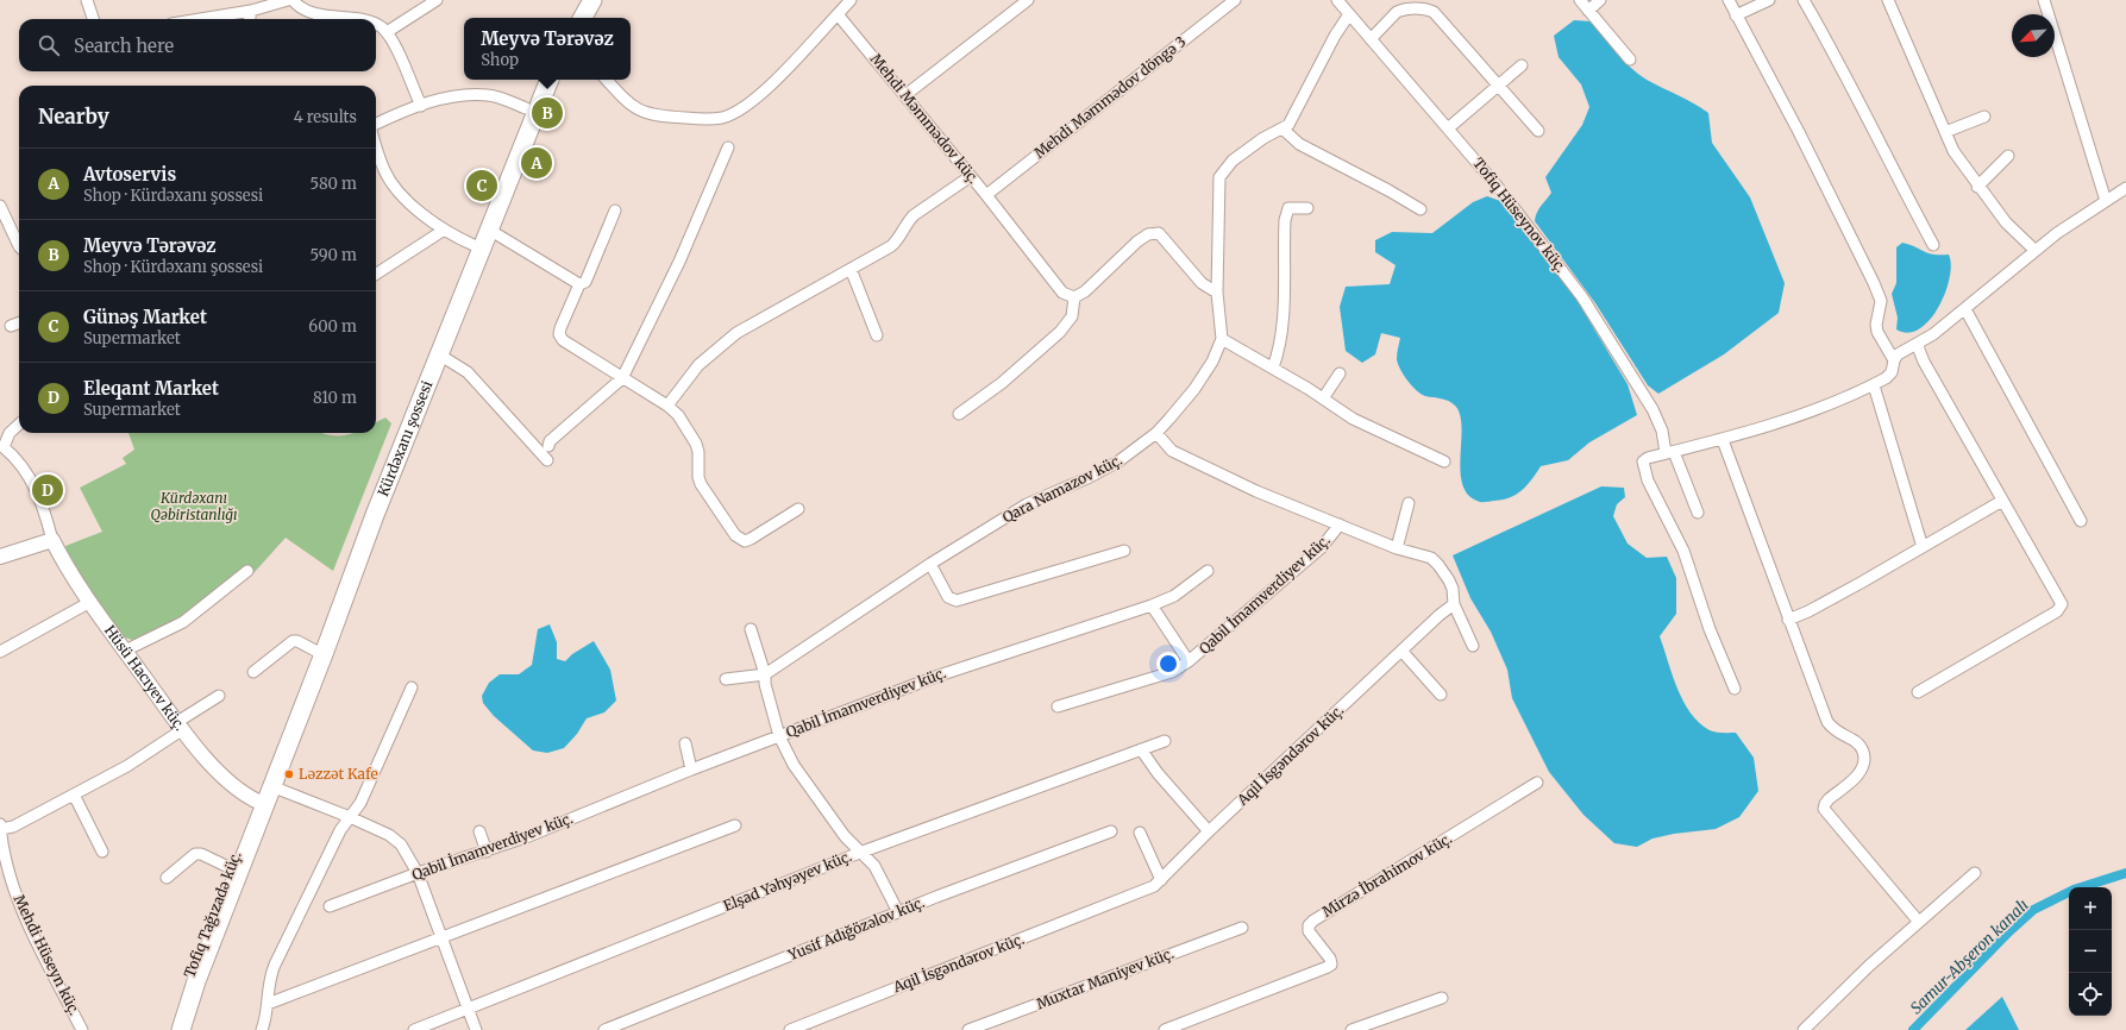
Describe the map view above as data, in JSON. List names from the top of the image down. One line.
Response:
{"streets":{"main road":["Kürdəxanı şossesi","Tofiq Tağızadə küç."],"street":["Mehdi Məmmədov döngə 3","Mehdi Məmmədov küç.","Tofiq Hüseynov küç.","Qara Namazov küç.","Qabil İmamverdiyev küç.","Hüsü Hacıyev küç.","Aqil İsgəndərov küç.","Mirzə İbrahimov küç.","Elşad Yəhyəyev küç.","Yusif Adığözəlov küç.","Mehdi Hüseyn küç.","Muxtar Maniyev küç."]},"crossings":[["Mehdi Məmmədov döngə 3","Mehdi Məmmədov küç."],["Kürdəxanı şossesi","Hüsü Hacıyev küç."],["Kürdəxanı şossesi","Tofiq Tağızadə küç."],["Hüsü Hacıyev küç.","Tofiq Tağızadə küç."]],"water":["Samur-Abşeron kanalı"],"parks":["Kürdəxanı Qəbiristanlığı"],"places":["Ləzzət Kafe"],"north":"bottom left","page":{"popup":["Meyvə Tərəvəz","Shop"],"search":"Search here","heading":["Nearby","4 results"],"pins":["B","A","C","D"],"list":[{"mark":"A","name":"Avtoservis","note":"Shop · Kürdəxanı şossesi","value":"580 m"},{"mark":"B","name":"Meyvə Tərəvəz","note":"Shop · Kürdəxanı şossesi","value":"590 m"},{"mark":"C","name":"Günəş Market","note":"Supermarket","value":"600 m"},{"mark":"D","name":"Eleqant Market","note":"Supermarket","value":"810 m"}],"map_buttons":["+","−"]}}
